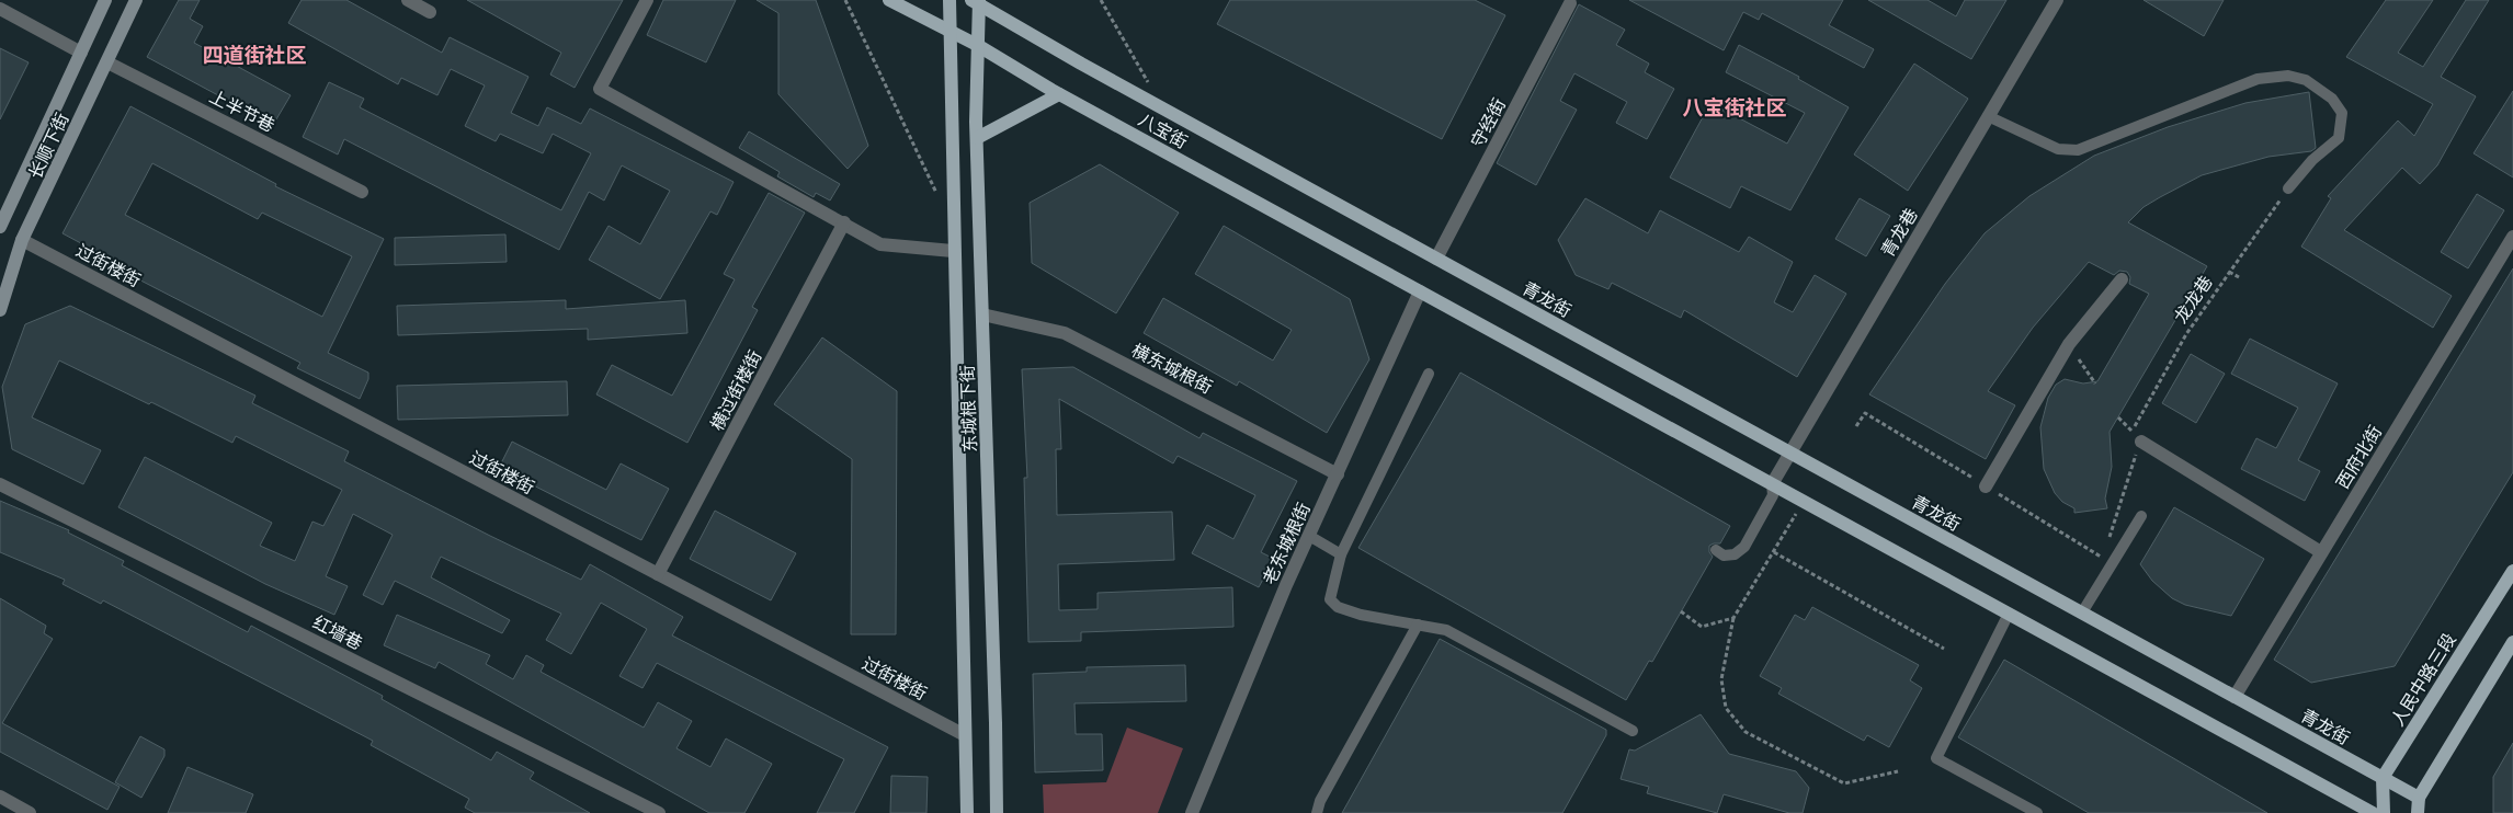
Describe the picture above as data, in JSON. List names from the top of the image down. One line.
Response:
{"streets":{"main road":["八宝街","长顺下街","青龙街","东城根下街","人民中路三段"],"street":["上半节巷","守经街","青龙巷","过街楼街","横东城根街","横过街楼街","西府北街","老东城根街","红墙巷"],"path":["龙龙巷"]},"crossings":[["上半节巷","长顺下街"],["守经街","八宝街"],["守经街","青龙街"],["八宝街","青龙街"],["八宝街","东城根下街"],["八宝街","老东城根街"],["长顺下街","过街楼街"],["青龙巷","青龙街"],["过街楼街","横过街楼街"],["过街楼街","东城根下街"],["青龙街","西府北街"],["青龙街","人民中路三段"],["横东城根街","东城根下街"],["横东城根街","老东城根街"]],"districts":["四道街社区","八宝街社区"]}
